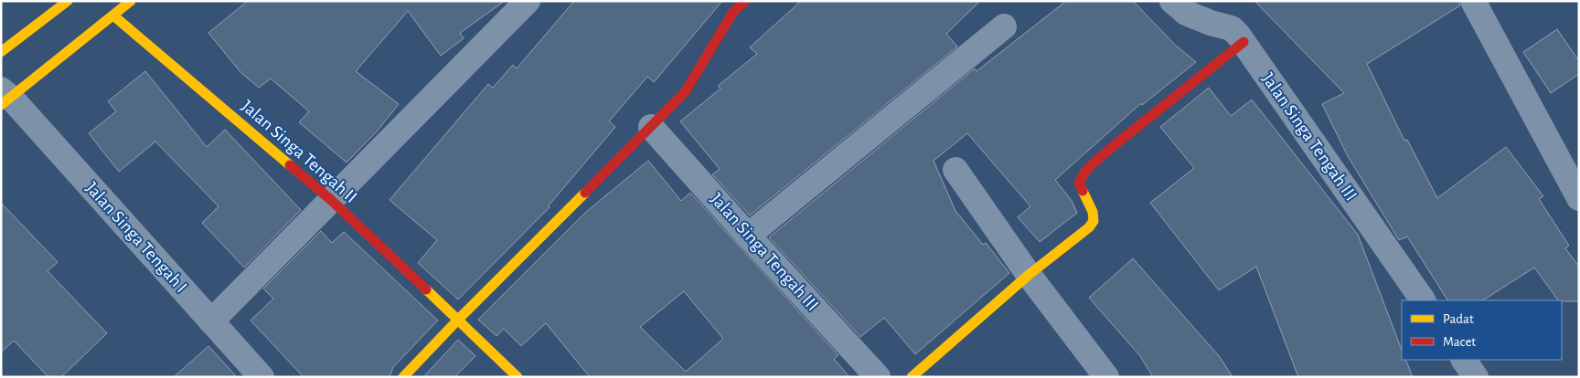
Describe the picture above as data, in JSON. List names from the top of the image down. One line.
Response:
{"streets":{"street":["Jalan Singa Tengah III","Jalan Singa Tengah II","Jalan Singa Tengah I"]},"legend":["Padat","Macet"]}
